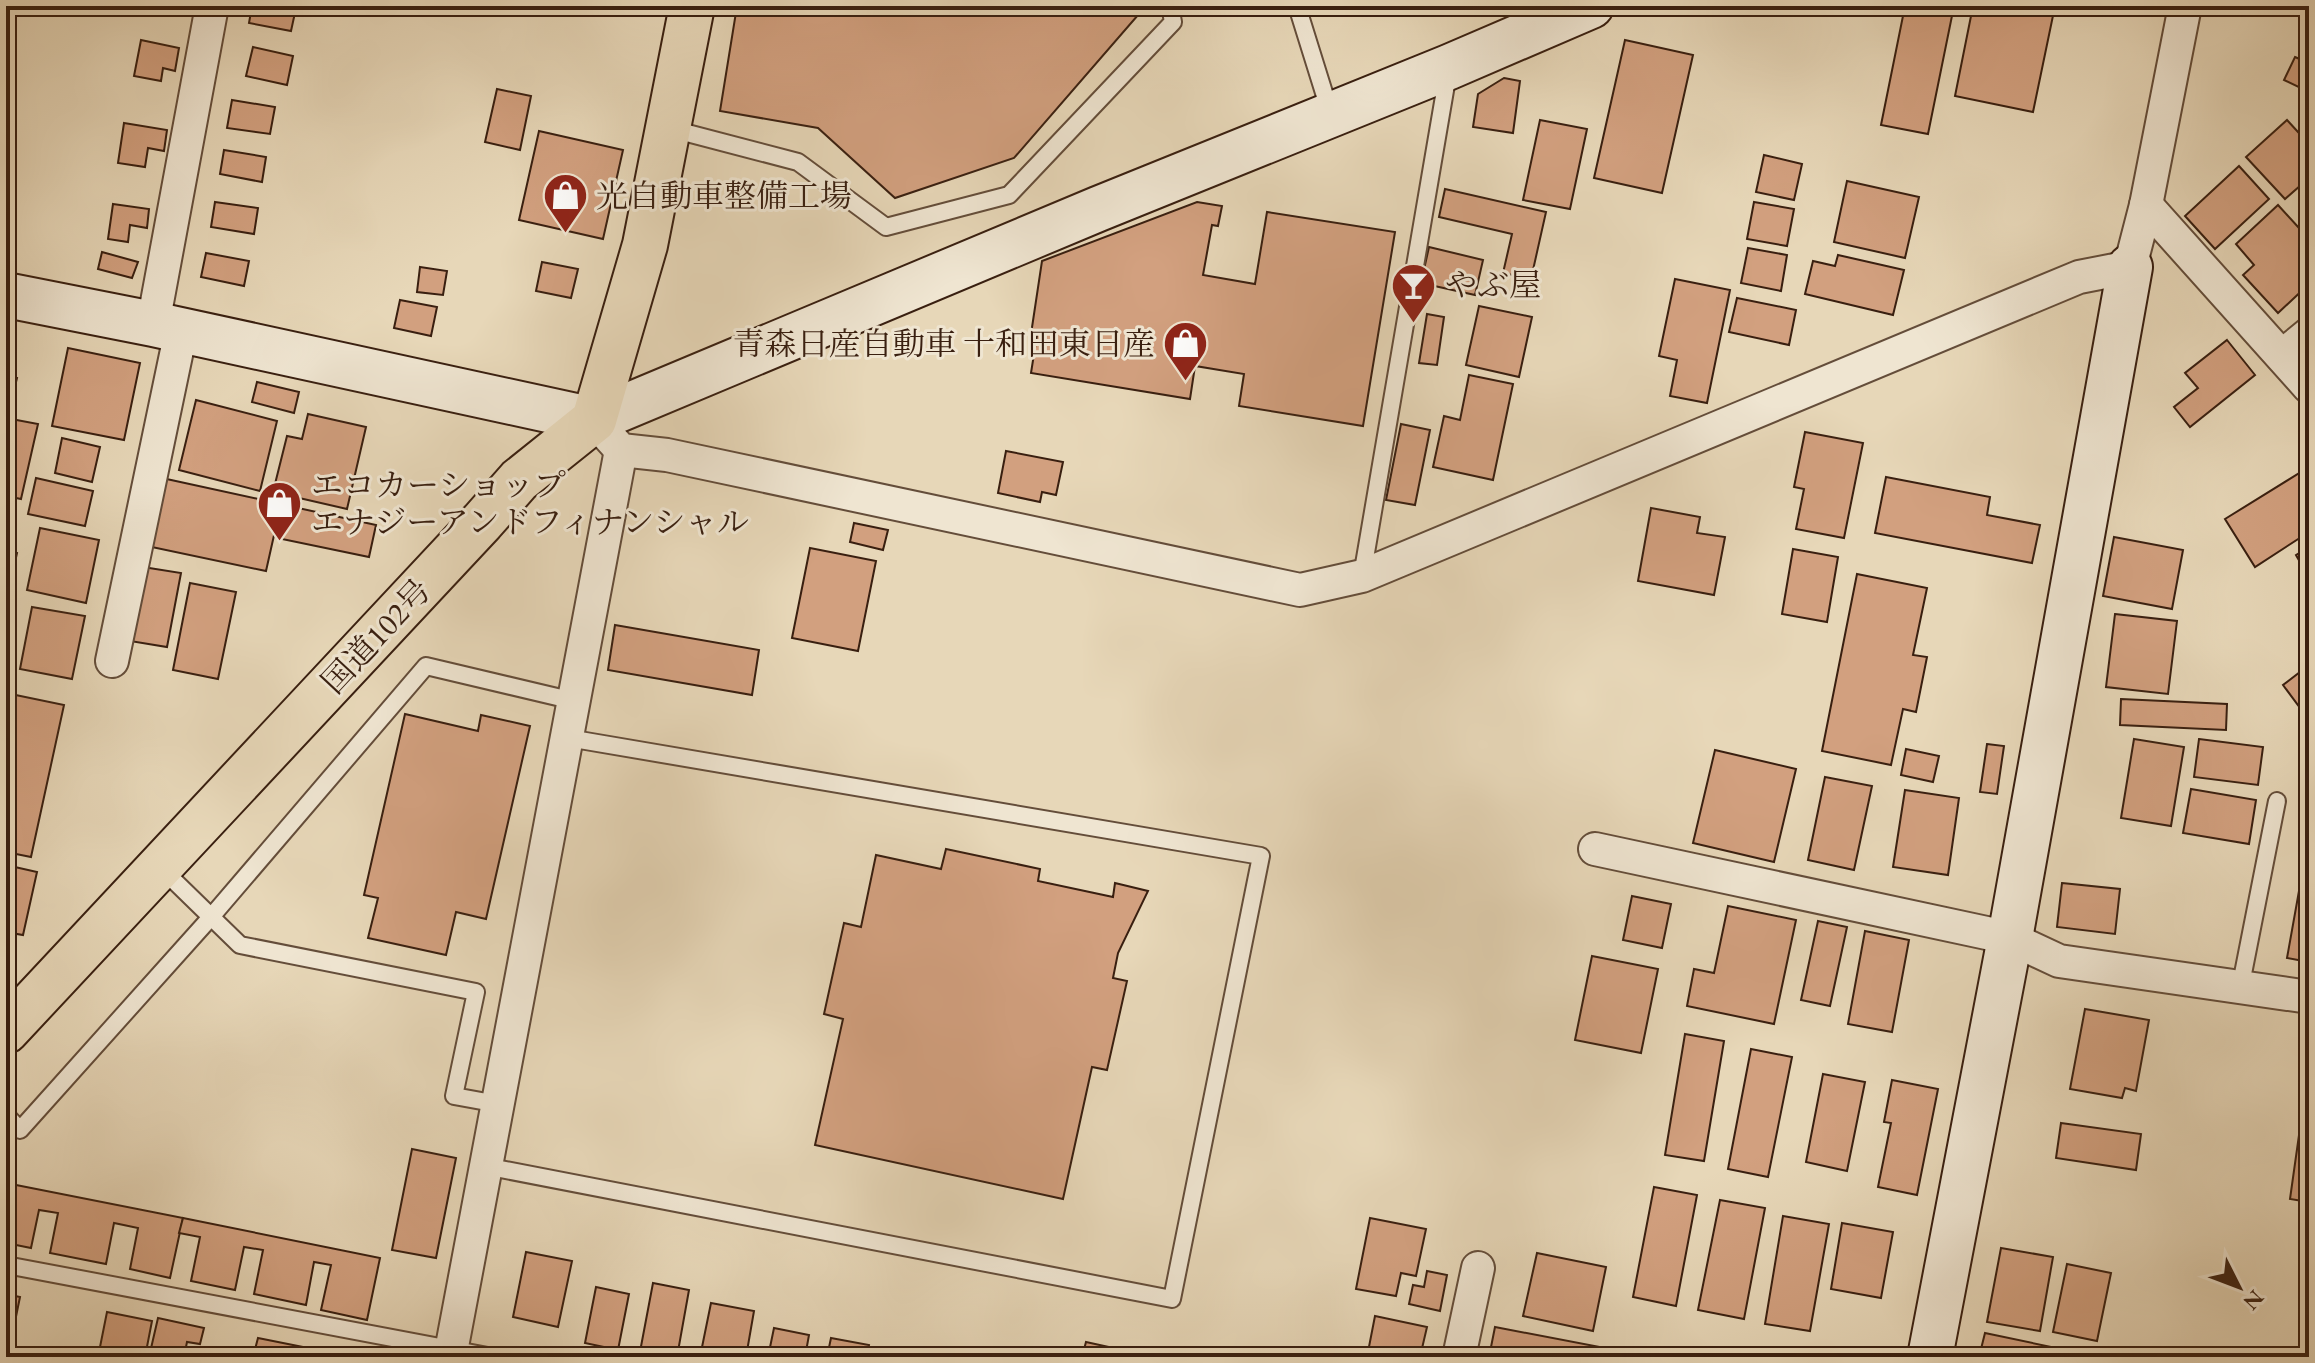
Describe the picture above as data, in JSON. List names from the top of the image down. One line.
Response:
{"streets":{"highway":["国道102号"]},"places":{"shop":["光自動車整備工場","青森日産自動車 十和田東日産","エコカーショップ エナジーアンドフィナンシャル"],"bar":["やぶ屋"]},"north":"bottom right"}
